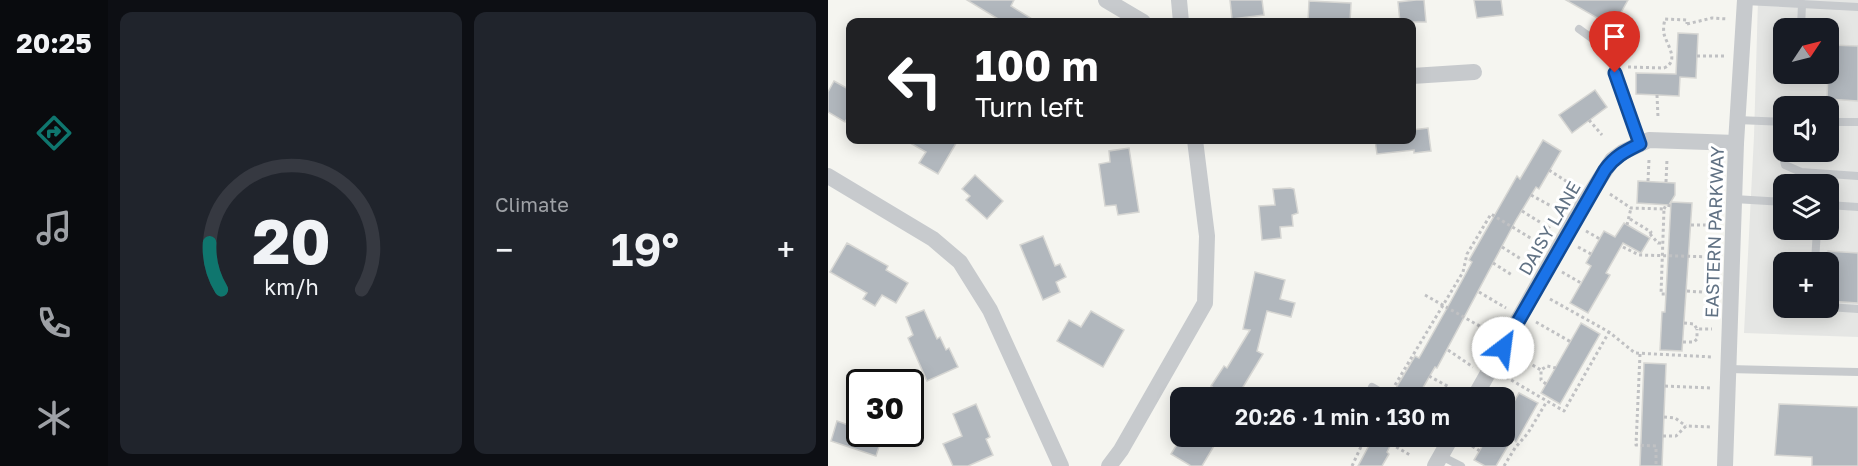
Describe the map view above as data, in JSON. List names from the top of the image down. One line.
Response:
{"streets":{"street":["DAISY LANE","EASTERN PARKWAY"]},"crossings":[["DAISY LANE","EASTERN PARKWAY"]],"north":"top right","page":{"tabs":"20:25","tile":"Climate","map_buttons":"+","turn":["100 m","Turn left"],"heat":["−","19°","+"],"limit":"30","trip":"20:26 · 1 min · 130 m","gauge":["20","km/h"]}}
